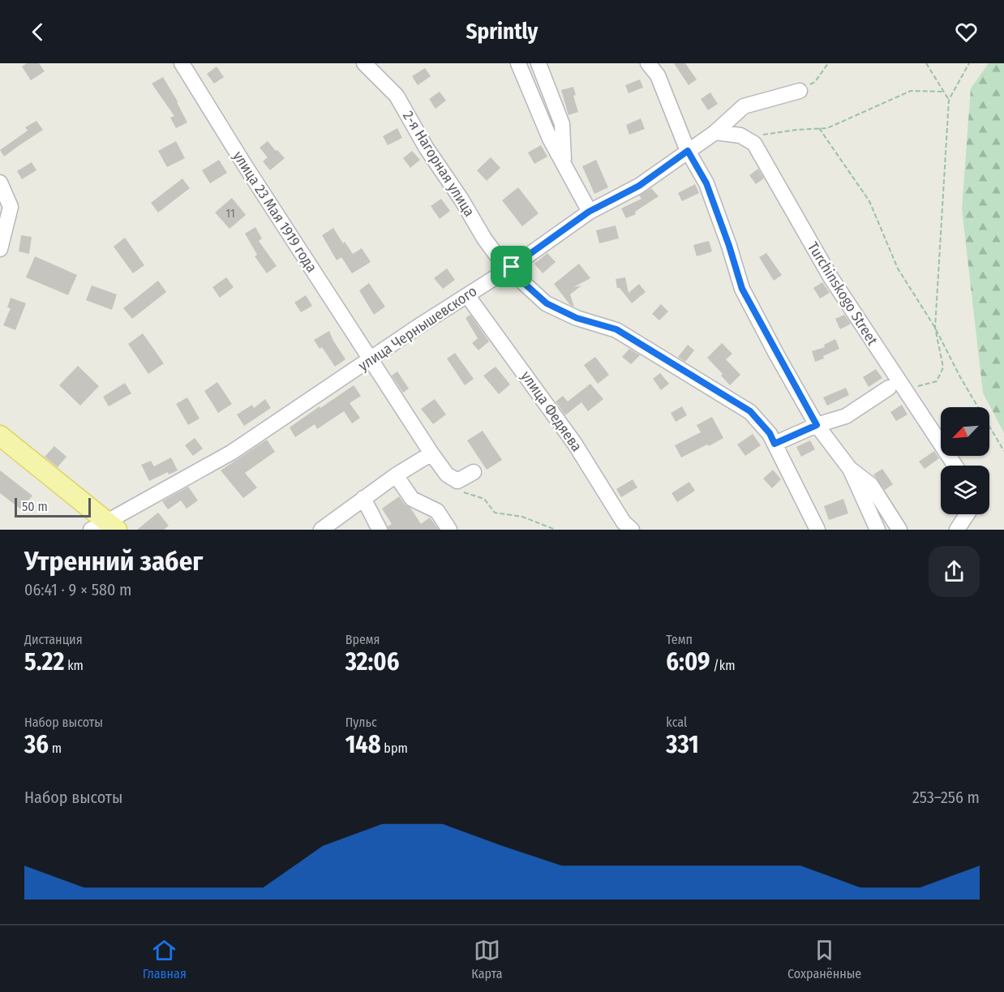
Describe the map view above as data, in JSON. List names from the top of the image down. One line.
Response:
{"streets":{"street":["2-я Нагорная улица","улица 23 Мая 1919 года","Turchinskogo Street","улица Чернышевского","улица Федяева"]},"crossings":[["2-я Нагорная улица","улица Чернышевского"],["улица 23 Мая 1919 года","улица Чернышевского"],["улица Чернышевского","улица Федяева"]],"house_numbers":["11"],"scale_bar":"50 m","north":"bottom left","page":{"header":"Sprintly","scale":"50 m","heading":["Утренний забег","06:41 · 9 × 580 m"],"stats":[["Дистанция","5.22 km"],["Время","32:06"],["Темп","6:09 /km"],["Набор высоты","36 m"],["Пульс","148 bpm"],["kcal","331"]],"chart":["Набор высоты","253–256 m"],"tabs":["Главная","Карта","Сохранённые"]}}
